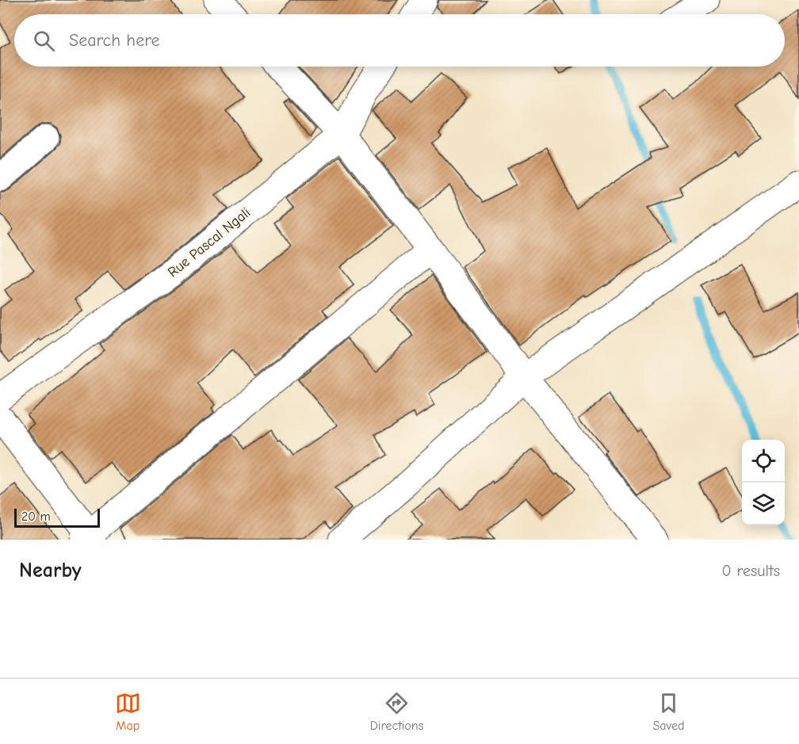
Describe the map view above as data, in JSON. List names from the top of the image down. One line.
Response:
{"streets":{"street":["Rue Pascal Ngali"]},"scale_bar":"20 m","page":{"search":"Search here","scale":"20 m","heading":["Nearby","0 results"],"nav":["Map","Directions","Saved"]}}
